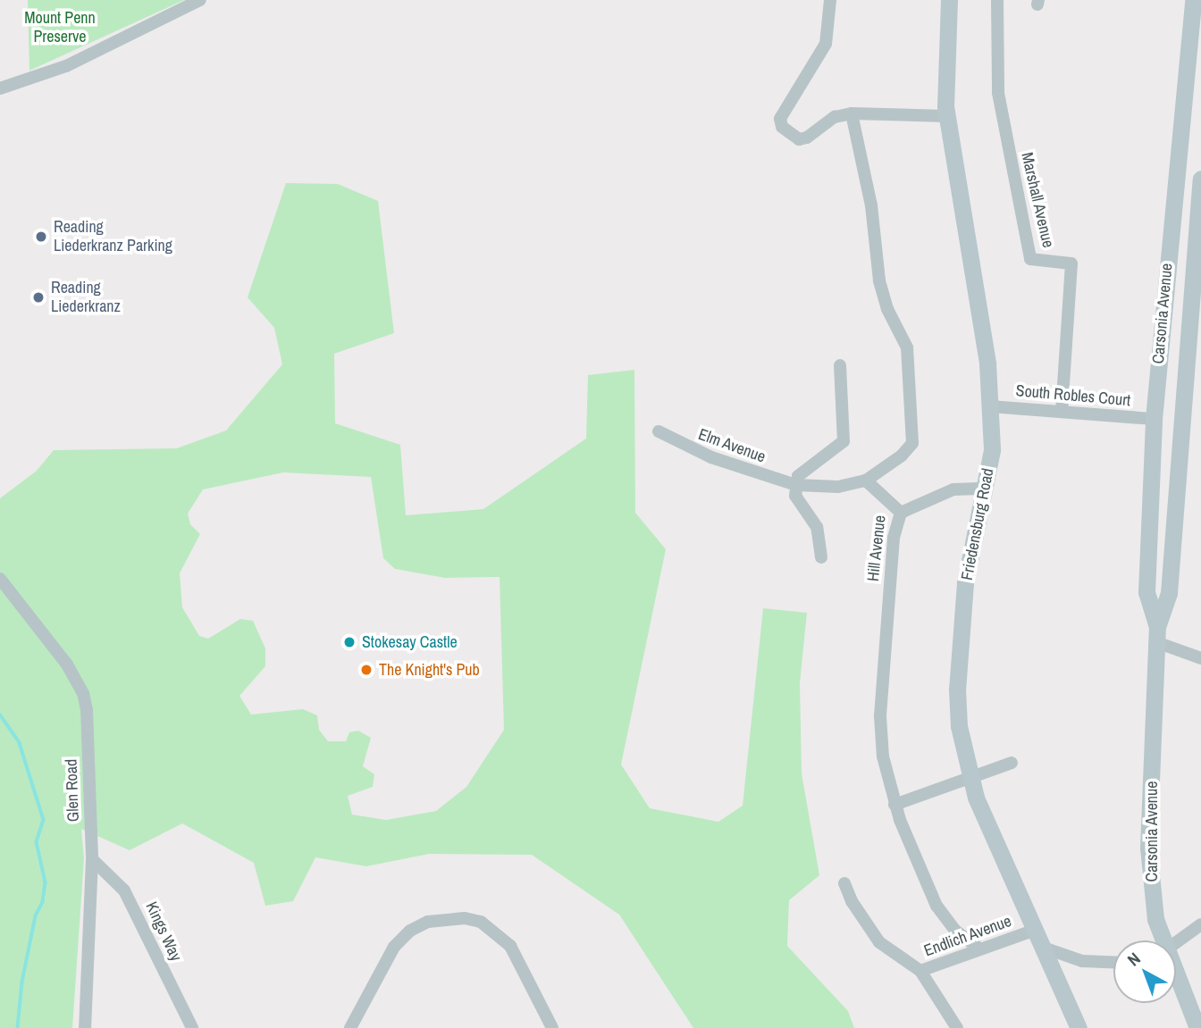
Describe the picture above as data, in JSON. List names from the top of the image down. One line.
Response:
{"streets":{"street":["Marshall Avenue","Carsonia Avenue","South Robles Court","Elm Avenue","Friedensburg Road","Hill Avenue","Glen Road","Kings Way","Endlich Avenue"]},"crossings":[["Marshall Avenue","South Robles Court"],["Carsonia Avenue","South Robles Court"],["South Robles Court","Friedensburg Road"],["Elm Avenue","Hill Avenue"],["Friedensburg Road","Endlich Avenue"],["Hill Avenue","Endlich Avenue"],["Glen Road","Kings Way"]],"parks":["Mount Penn Preserve"],"places":["Reading Liederkranz Parking","Reading Liederkranz","Stokesay Castle","The Knight's Pub"],"north":"top left"}
